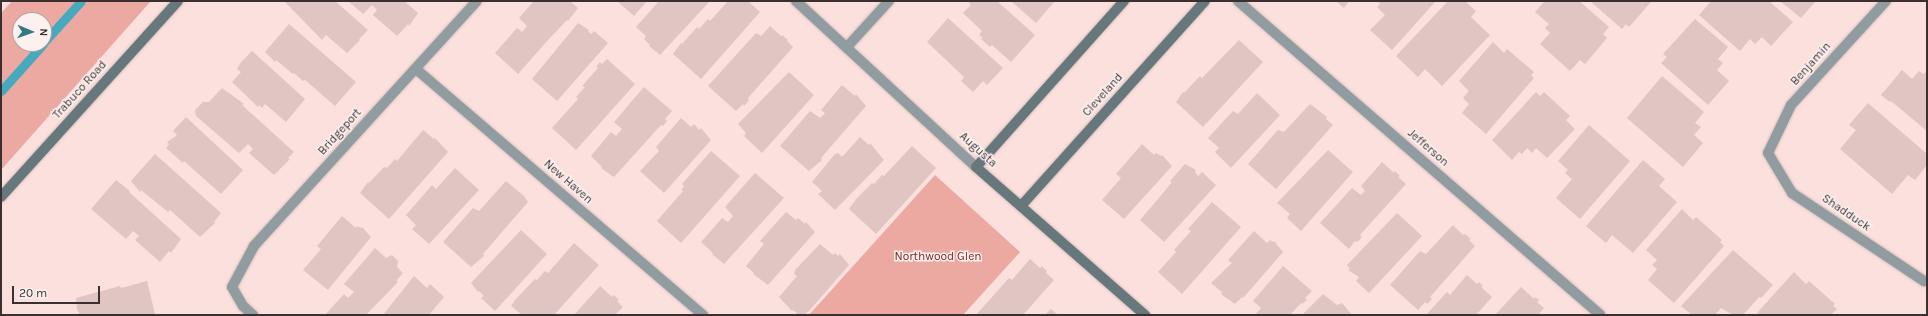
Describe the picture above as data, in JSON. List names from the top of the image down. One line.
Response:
{"streets":{"street":["Benjamin","Trabuco Road","Cleveland","Bridgeport","Jefferson","Augusta","New Haven","Shadduck"]},"crossings":[["Benjamin","Shadduck"],["Cleveland","Augusta"],["Bridgeport","New Haven"]],"parks":["Northwood Glen"],"scale_bar":"20 m","north":"right"}
